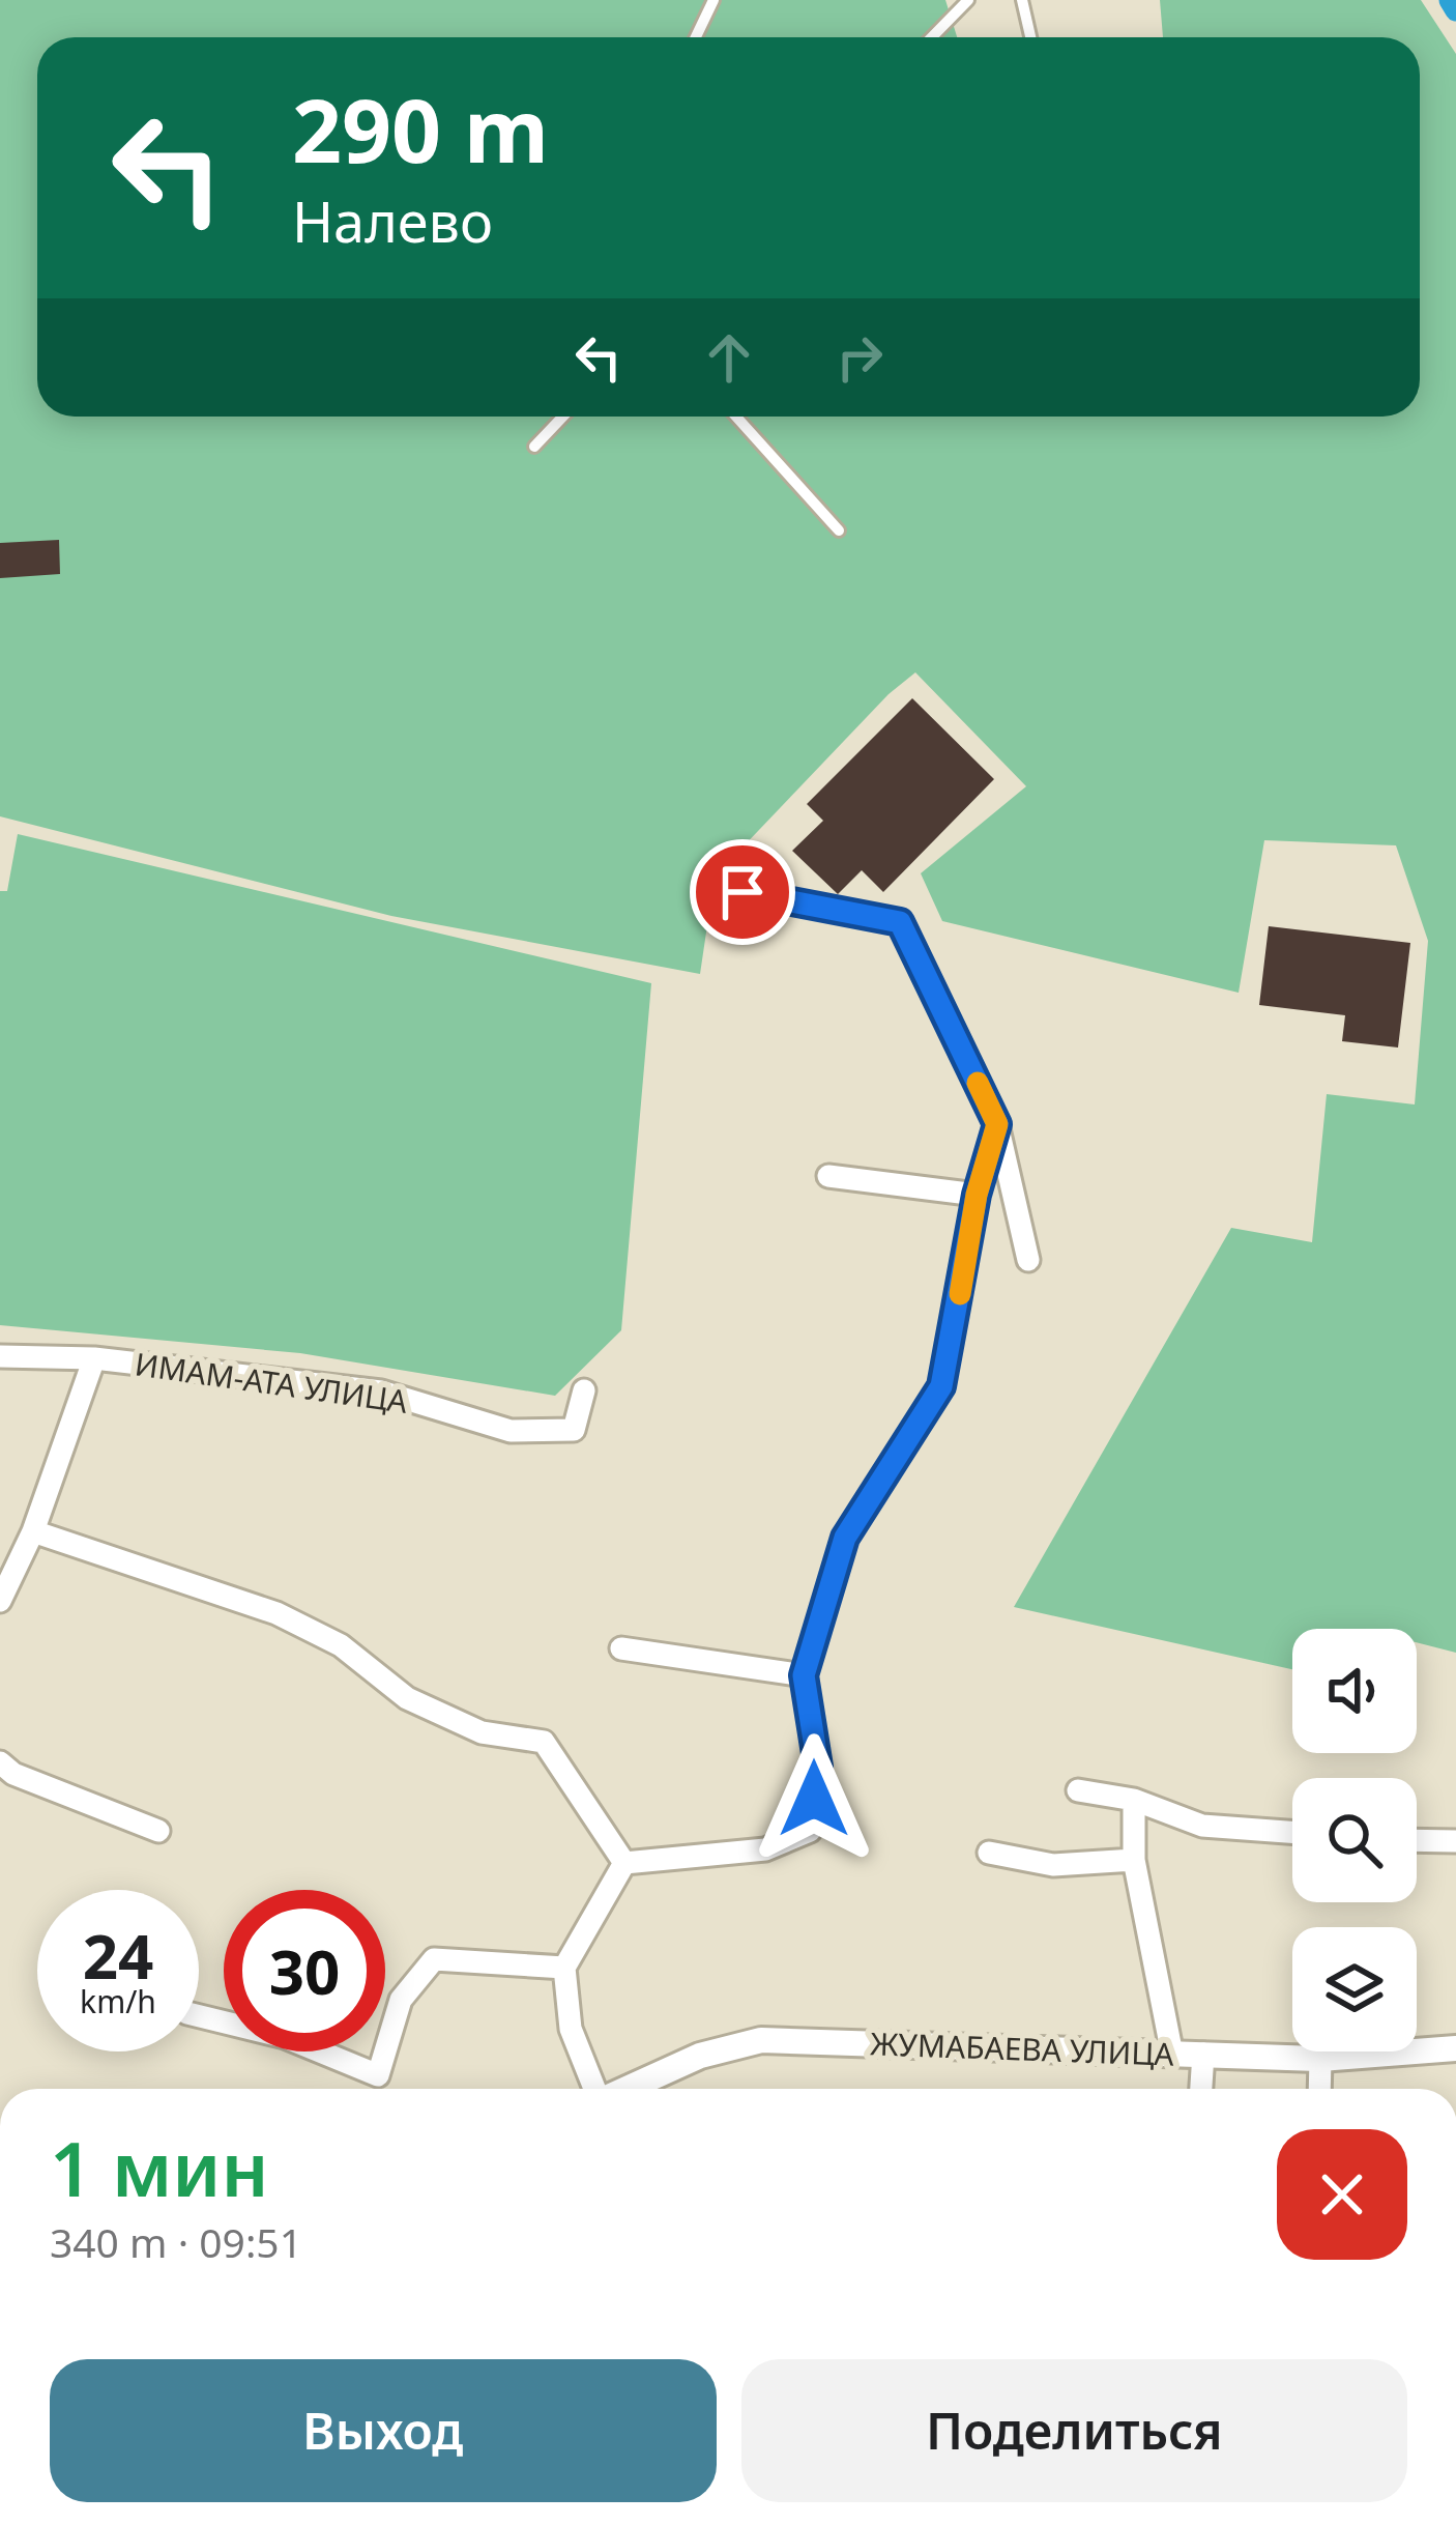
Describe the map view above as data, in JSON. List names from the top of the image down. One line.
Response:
{"streets":{"street":["ИМАМ-АТА УЛИЦА","ЖУМАБАЕВА УЛИЦА"]},"page":{"turn":["290 m","Налево"],"speed":"24 km/h","limit":"30","heading":["1 мин","340 m · 09:51"],"buttons":["Выход","Поделиться"]}}
